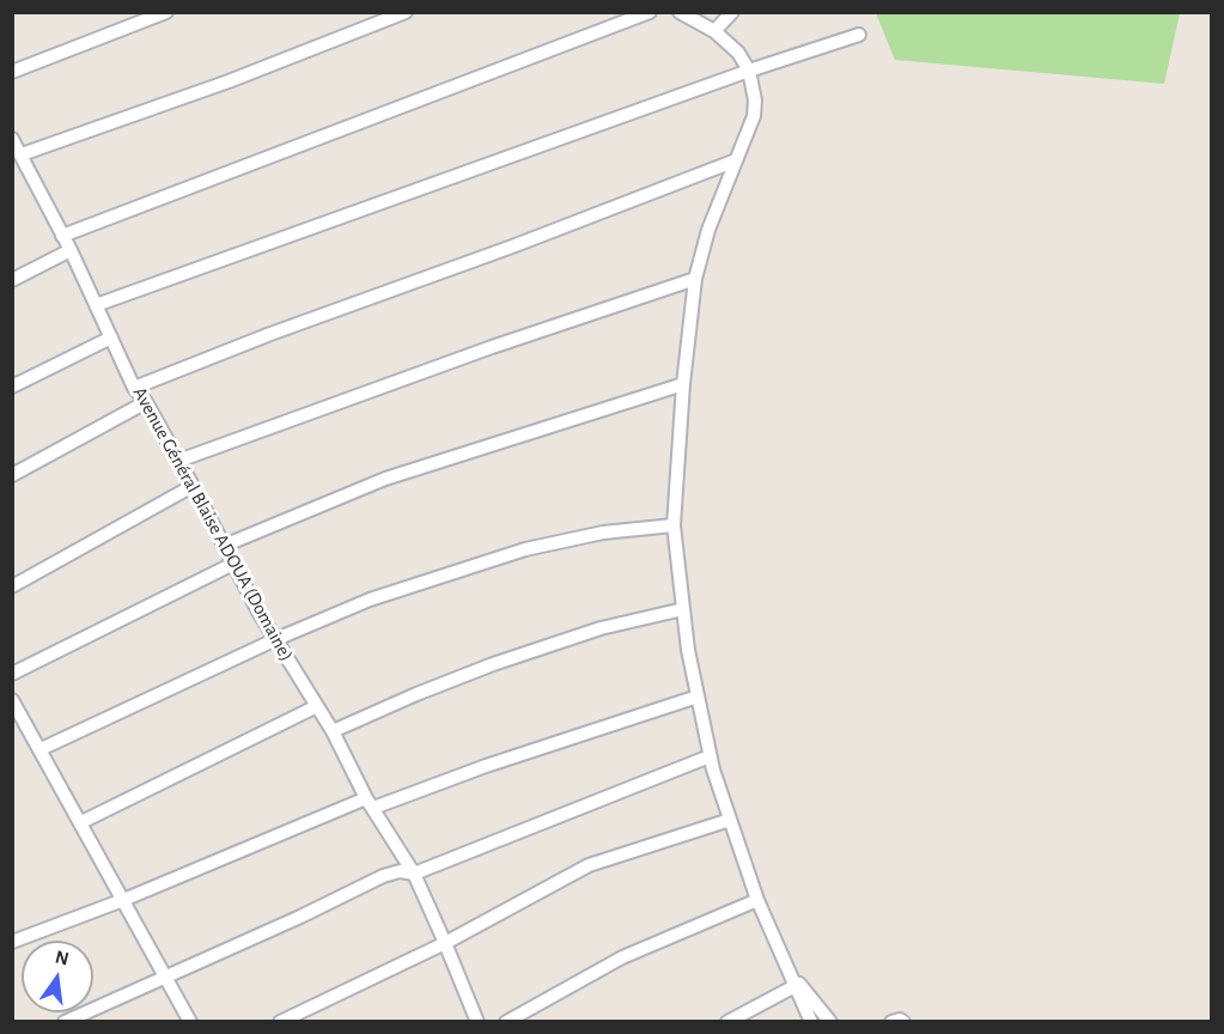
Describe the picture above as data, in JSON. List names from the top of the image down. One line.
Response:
{"streets":{"street":["Avenue Général Blaise ADOUA (Domaine)"]},"north":"top"}
